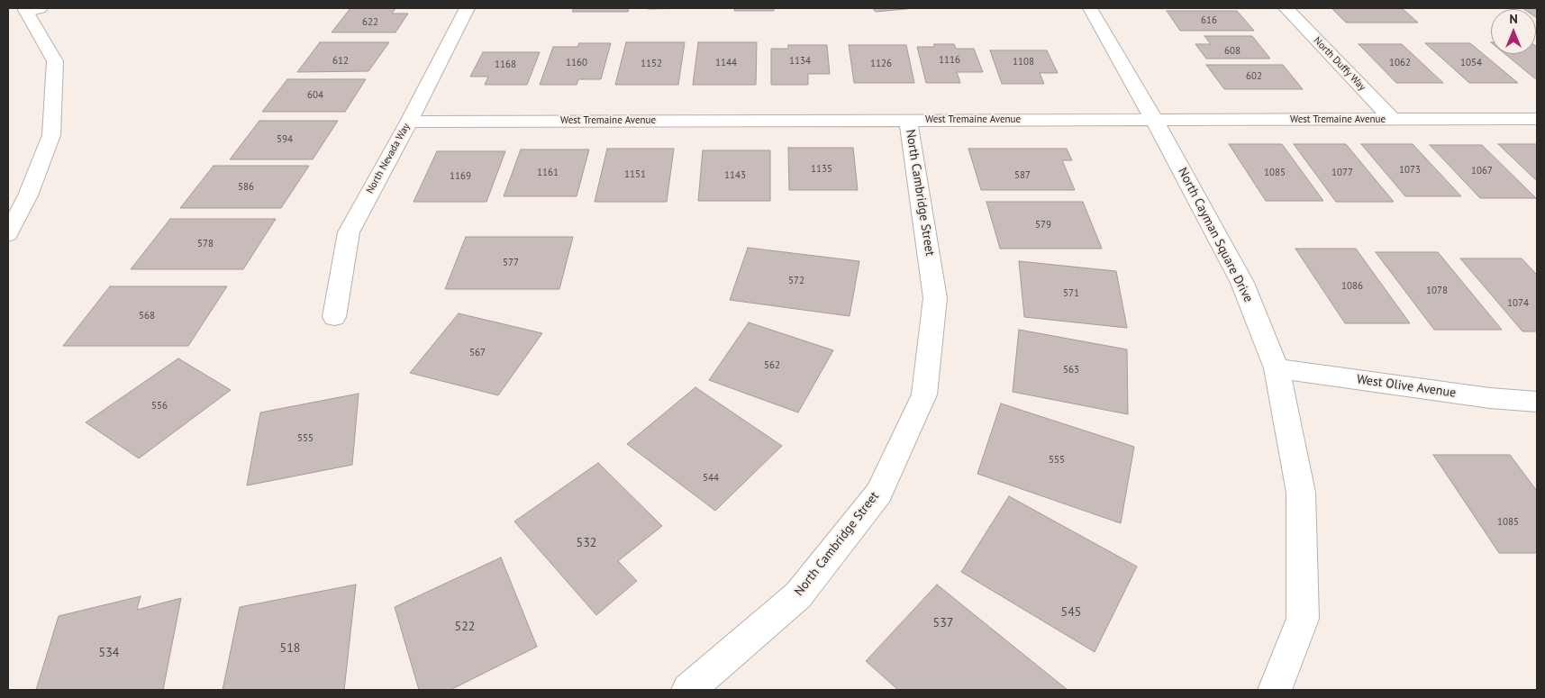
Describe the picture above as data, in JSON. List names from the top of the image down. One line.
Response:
{"streets":{"street":["North Duffy Way","West Tremaine Avenue","North Nevada Way","North Cambridge Street","North Cayman Square Drive","West Olive Avenue"]},"crossings":[["North Duffy Way","West Tremaine Avenue"],["West Tremaine Avenue","North Nevada Way"],["West Tremaine Avenue","North Cambridge Street"],["West Tremaine Avenue","North Cayman Square Drive"],["North Cayman Square Drive","West Olive Avenue"]],"house_numbers":["616","622","608","1116","612","1134","1108","1160","1144","1062","1054","1152","1126","1168","602","604","594","1135","1073","1067","1161","1085","1077","1151","1143","587","1169","586","579","578","577","572","1086","1078","571","1074","568","567","562","563","556","555","555","544","1085","532","545","537","522","518","534"],"north":"top"}
